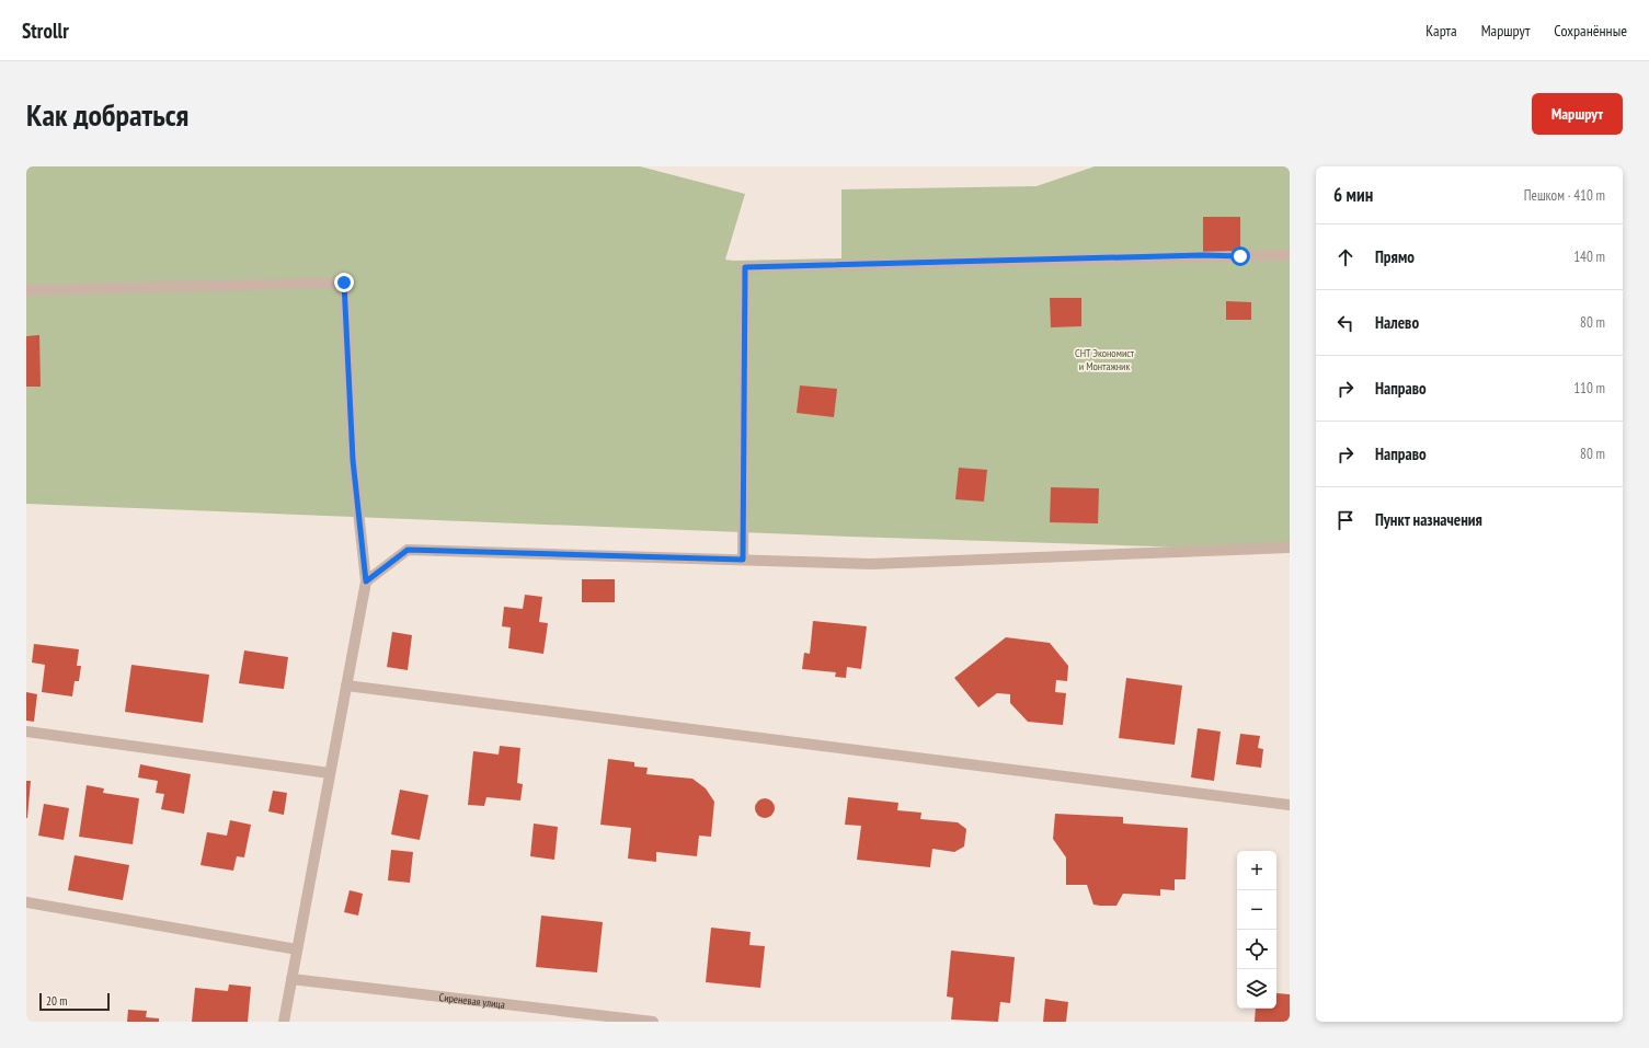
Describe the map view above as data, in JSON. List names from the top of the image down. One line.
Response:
{"streets":{"street":["Сиреневая улица"]},"parks":["СНТ Экономист и Монтажник"],"scale_bar":"20 m","page":{"header":"Strollr","nav":["Карта","Маршрут","Сохранённые"],"buttons":"Маршрут","title":"Как добраться","heading":["6 мин","Пешком · 410 m"],"list":[["Прямо","140 m"],["Налево","80 m"],["Направо","110 m"],["Направо","80 m"],"Пункт назначения"],"map_buttons":["+","−"],"scale":"20 m"}}
